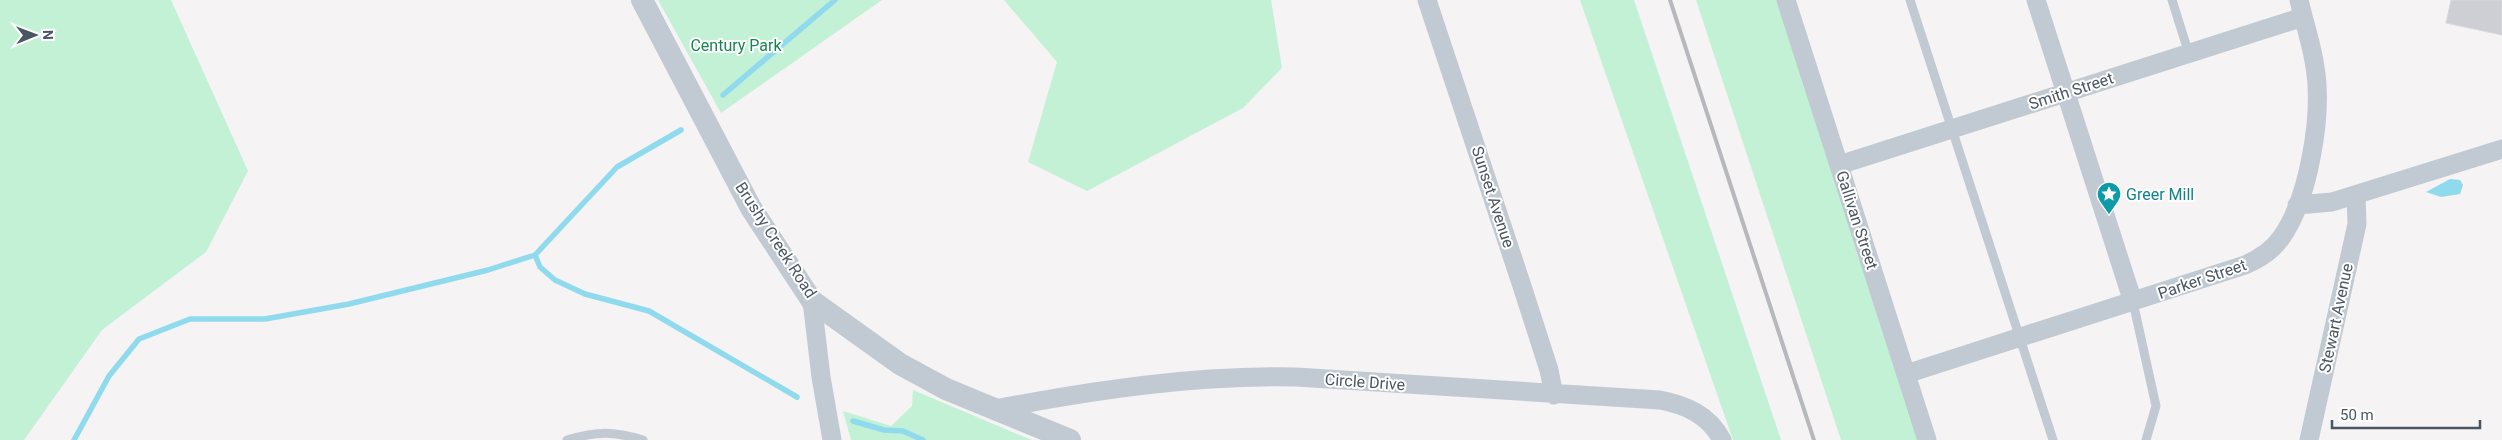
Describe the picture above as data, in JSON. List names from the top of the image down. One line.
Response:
{"streets":{"street":["Smith Street","Sunset Avenue","Gallivan Street","Brushy Creek Road","Parker Street","Stewart Avenue","Circle Drive"]},"crossings":[["Smith Street","Gallivan Street"],["Smith Street","Parker Street"],["Sunset Avenue","Circle Drive"],["Gallivan Street","Parker Street"],["Brushy Creek Road","Circle Drive"]],"parks":["Century Park"],"places":{"place":["Greer Mill"]},"scale_bar":"50 m","north":"right"}
